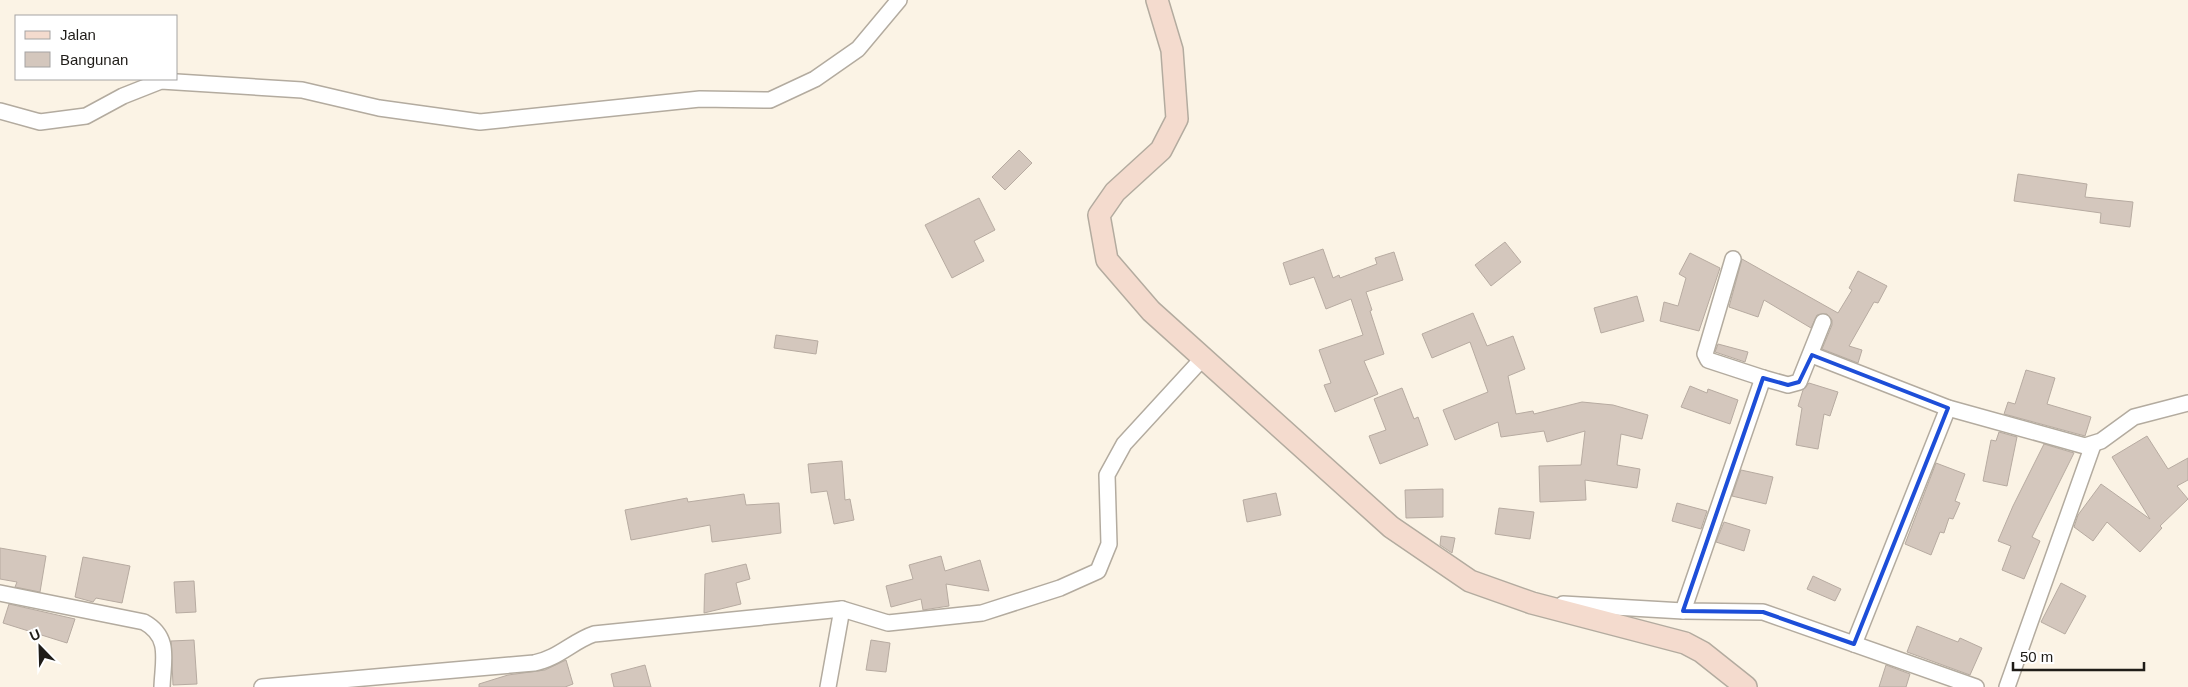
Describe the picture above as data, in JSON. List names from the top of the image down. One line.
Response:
{"legend":["Jalan","Bangunan"],"scale_bar":"50 m","north":"top left"}
